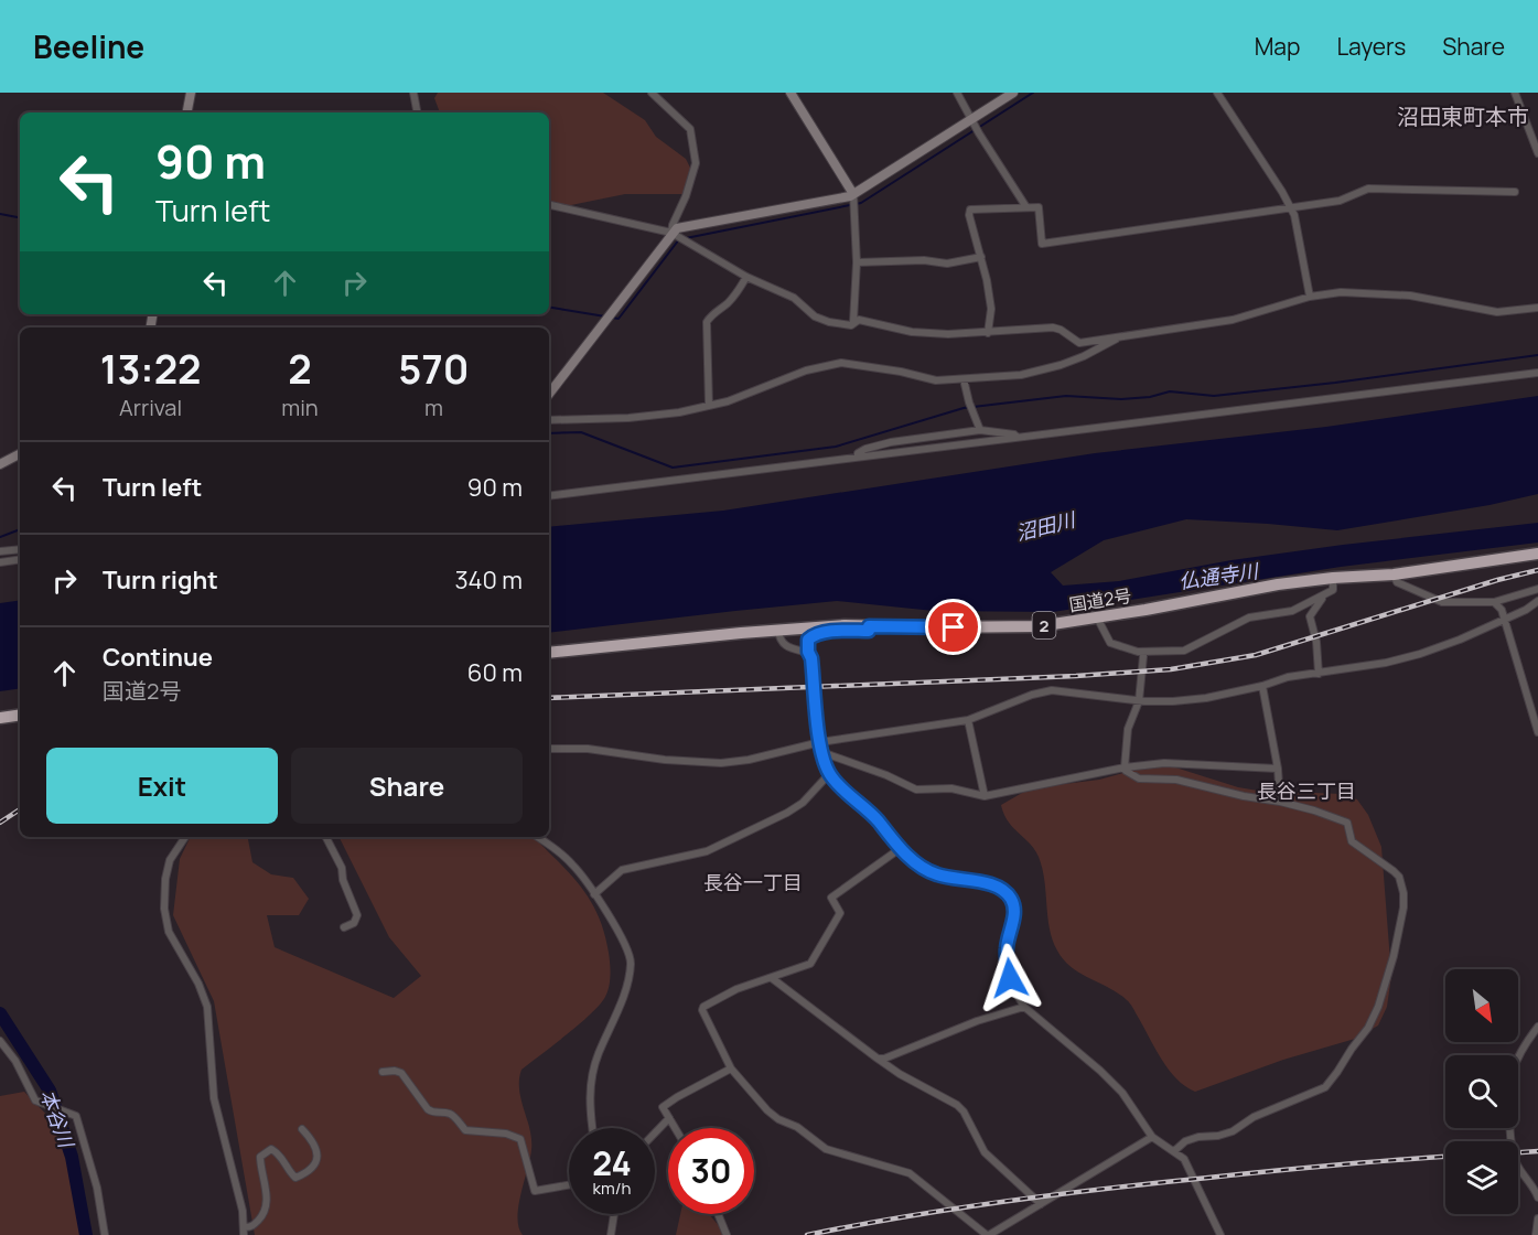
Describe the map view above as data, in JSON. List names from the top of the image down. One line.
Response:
{"streets":{"highway":["国道2号","2"]},"districts":["沼田東町本市","長谷三丁目","長谷一丁目"],"water":["沼田川","仏通寺川","本谷川"],"north":"bottom right","page":{"header":"Beeline","nav":["Map","Layers","Share"],"turn":["90 m","Turn left"],"eta":["13:22","Arrival","2","min","570","m"],"list":[{"name":"Turn left","value":"90 m"},{"name":"Turn right","value":"340 m"},{"name":"Continue","note":"国道2号","value":"60 m"}],"buttons":["Exit","Share"],"speed":"24 km/h","limit":"30"}}
